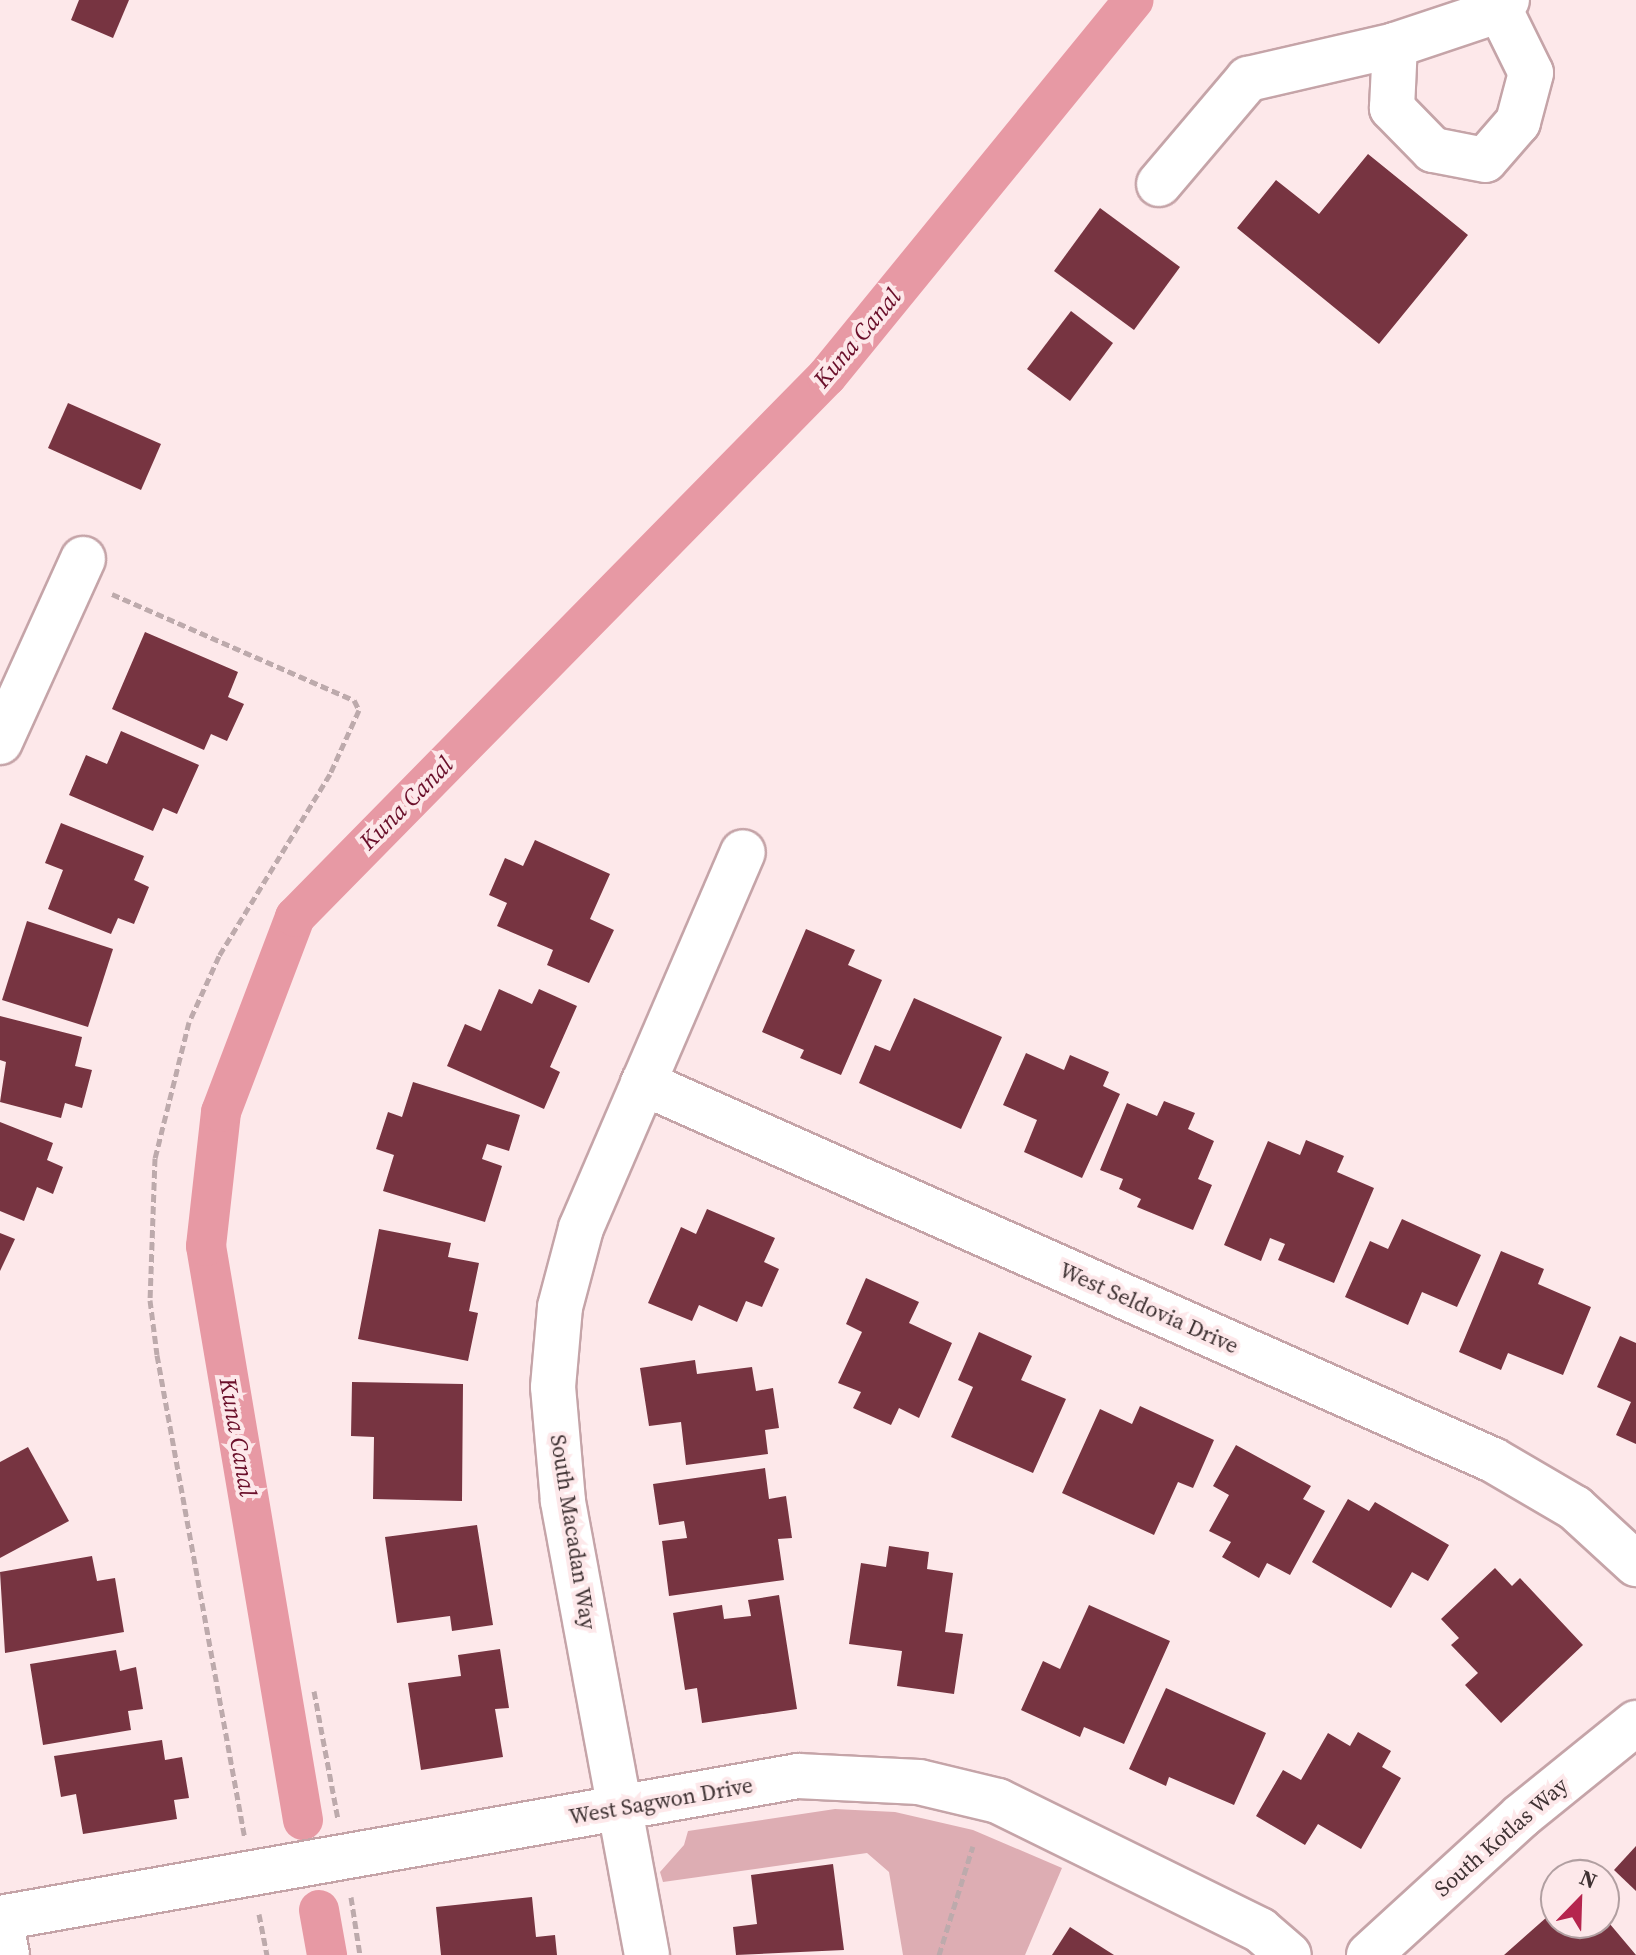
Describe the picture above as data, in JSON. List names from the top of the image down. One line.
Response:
{"streets":{"street":["West Seldovia Drive","South Macadan Way","West Sagwon Drive","South Kotlas Way"]},"crossings":[["West Seldovia Drive","South Macadan Way"],["South Macadan Way","West Sagwon Drive"]],"water":["Kuna Canal"],"north":"top right"}
